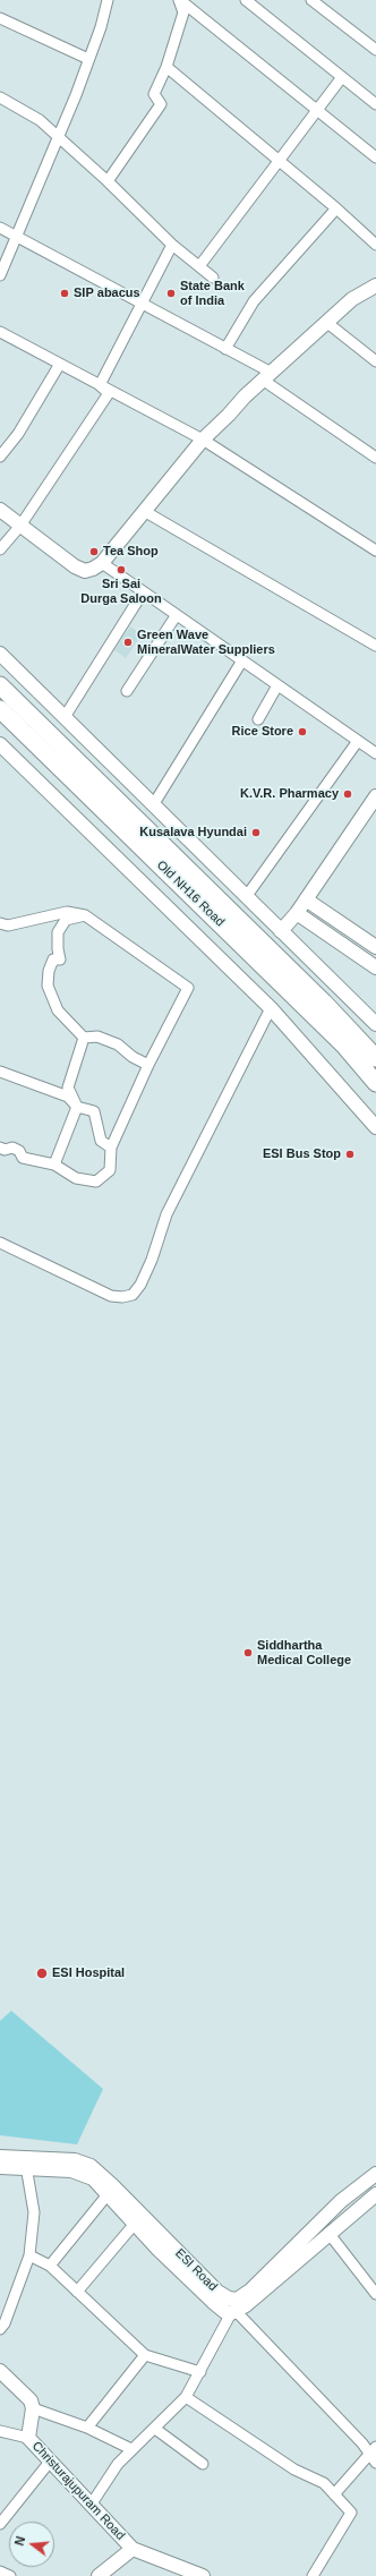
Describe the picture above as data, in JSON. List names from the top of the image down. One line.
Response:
{"streets":{"main road":["Old NH16 Road"],"street":["ESI Road","Christurajupuram Road"]},"places":["SIP abacus","State Bank of India","Tea Shop","Sri Sai Durga Saloon","Green Wave MineralWater Suppliers","Rice Store","K.V.R. Pharmacy","Kusalava Hyundai","ESI Bus Stop","Siddhartha Medical College","ESI Hospital"],"north":"left"}
